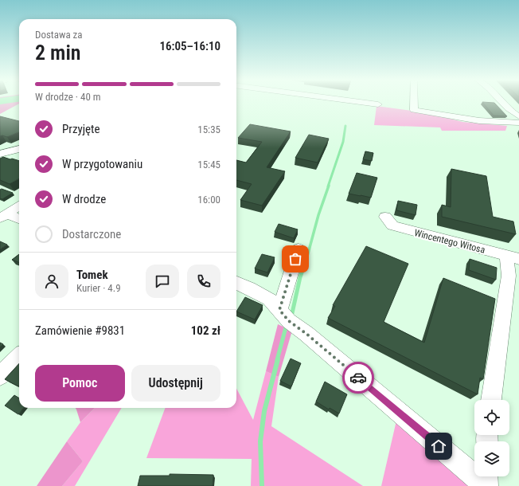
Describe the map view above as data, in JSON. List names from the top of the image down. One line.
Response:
{"streets":{"street":["Wincentego Witosa"]},"page":{"heading":["2 min","Dostawa za","16:05–16:10"],"panel":["Tomek","Kurier · 4.9","Zamówienie #9831","102 zł"],"bar":"W drodze · 40 m","list":[["Przyjęte","15:35"],["W przygotowaniu","15:45"],["W drodze","16:00"],"Dostarczone"],"buttons":["Pomoc","Udostępnij"]}}
